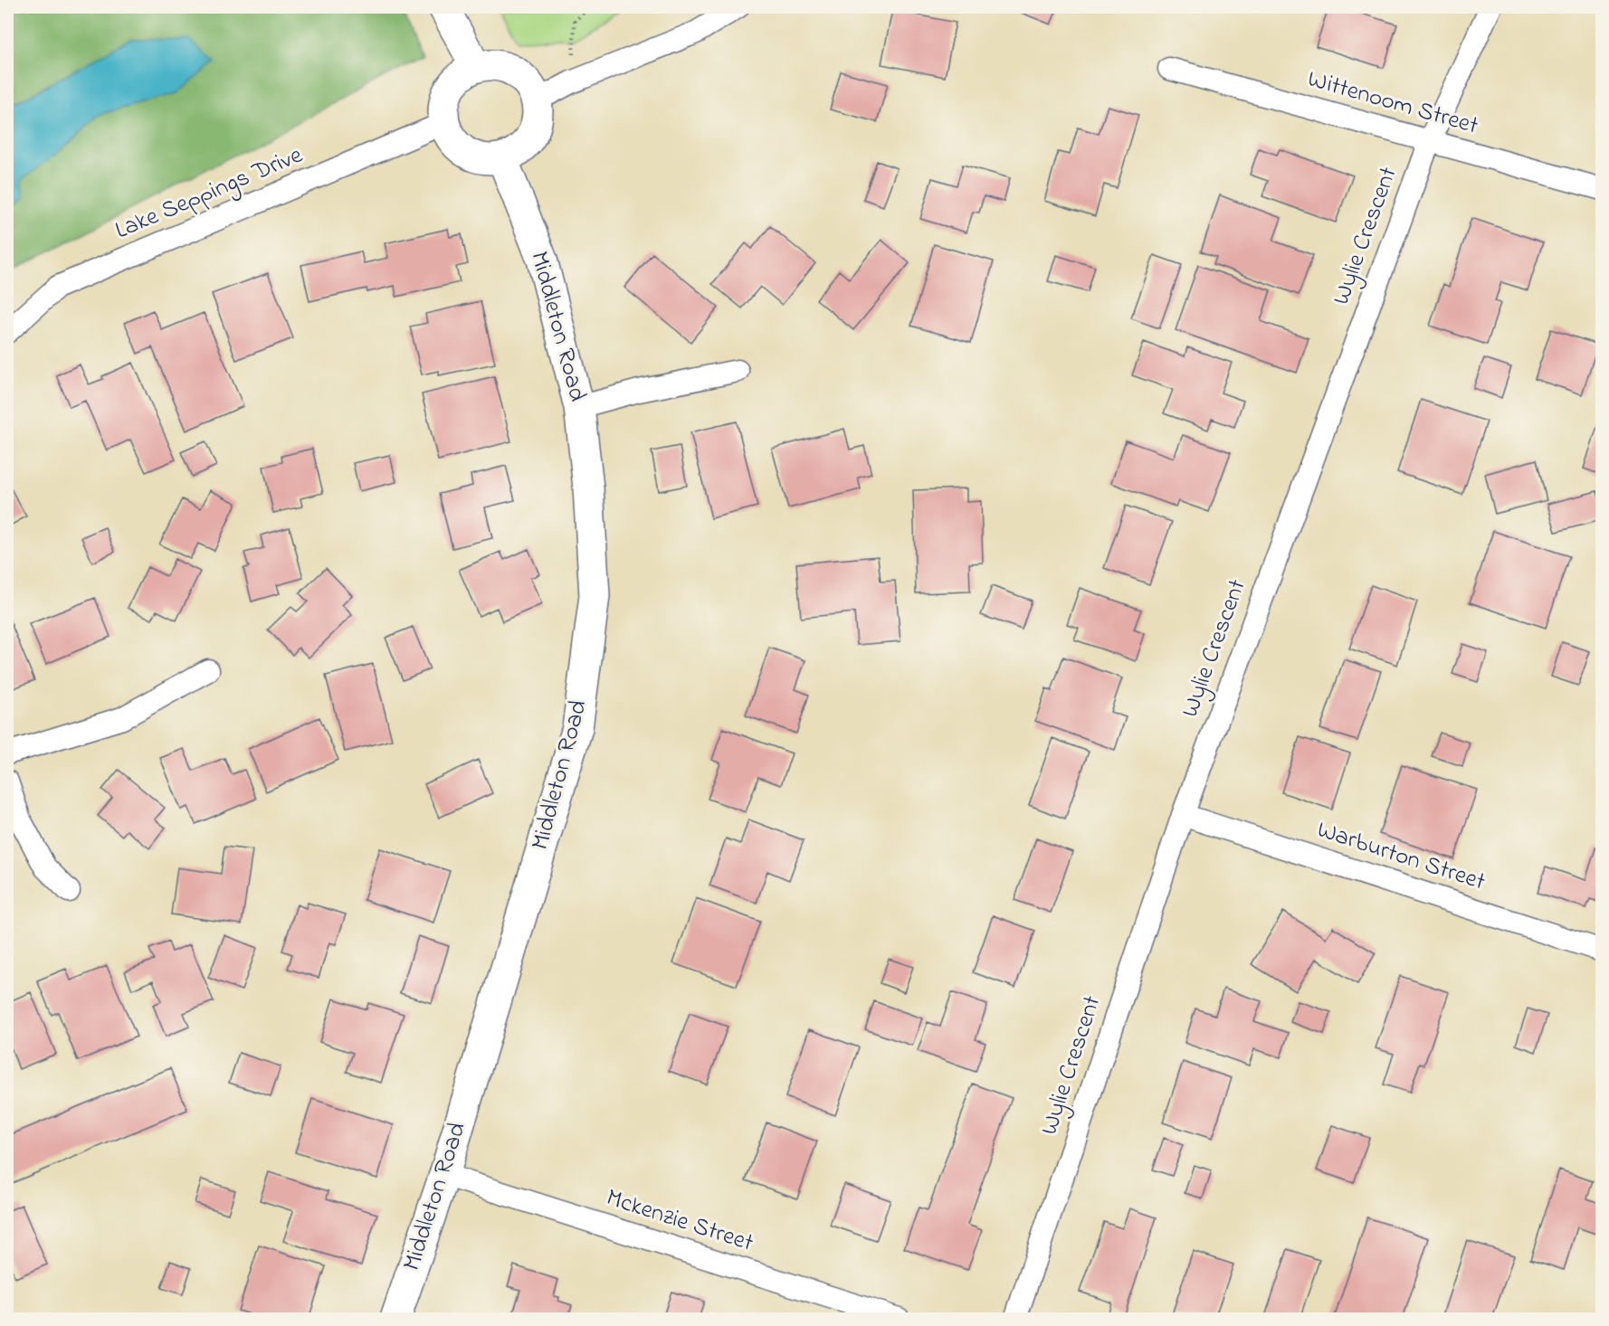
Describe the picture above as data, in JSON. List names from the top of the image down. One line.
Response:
{"streets":{"main road":["Middleton Road"],"street":["Wittenoom Street","Lake Seppings Drive","Wylie Crescent","Warburton Street","Mckenzie Street"]},"crossings":[["Wittenoom Street","Wylie Crescent"],["Lake Seppings Drive","Middleton Road"],["Wylie Crescent","Warburton Street"],["Middleton Road","Mckenzie Street"]]}
